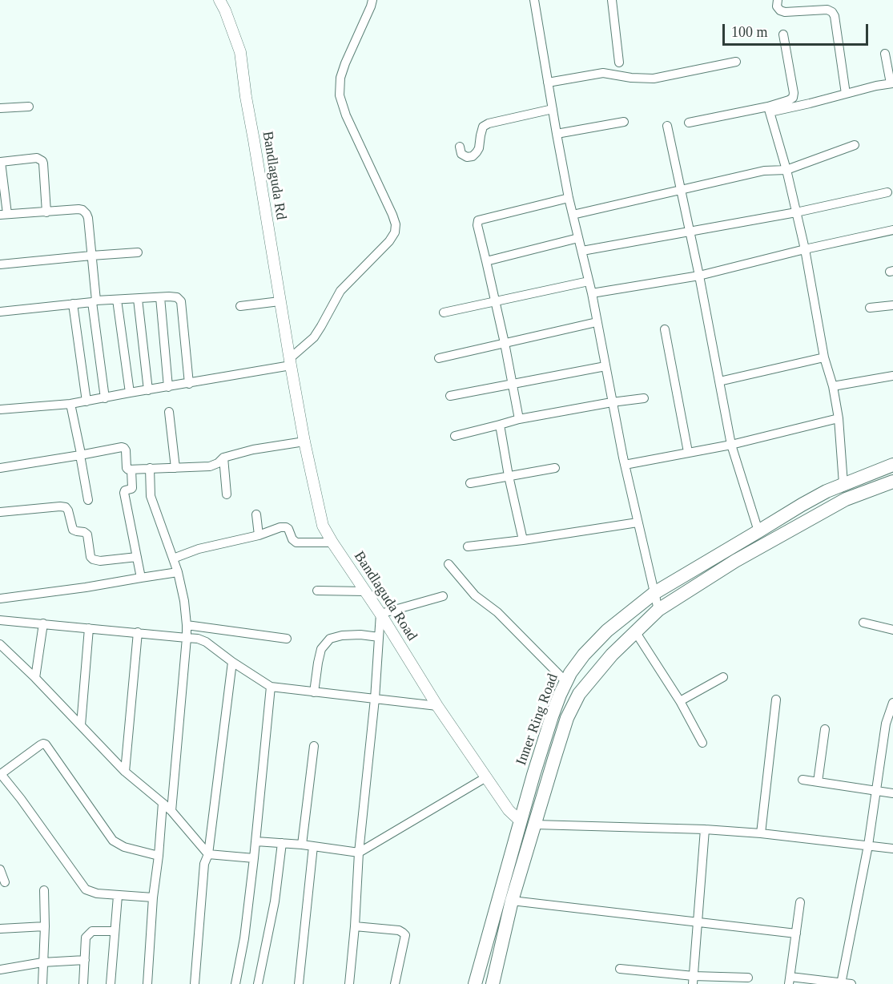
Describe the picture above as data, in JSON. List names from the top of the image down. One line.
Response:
{"streets":{"highway":["Inner Ring Road"],"street":["Bandlaguda Rd","Bandlaguda Road"]},"crossings":[["Bandlaguda Rd","Bandlaguda Road"],["Bandlaguda Road","Inner Ring Road"]],"scale_bar":"100 m"}
